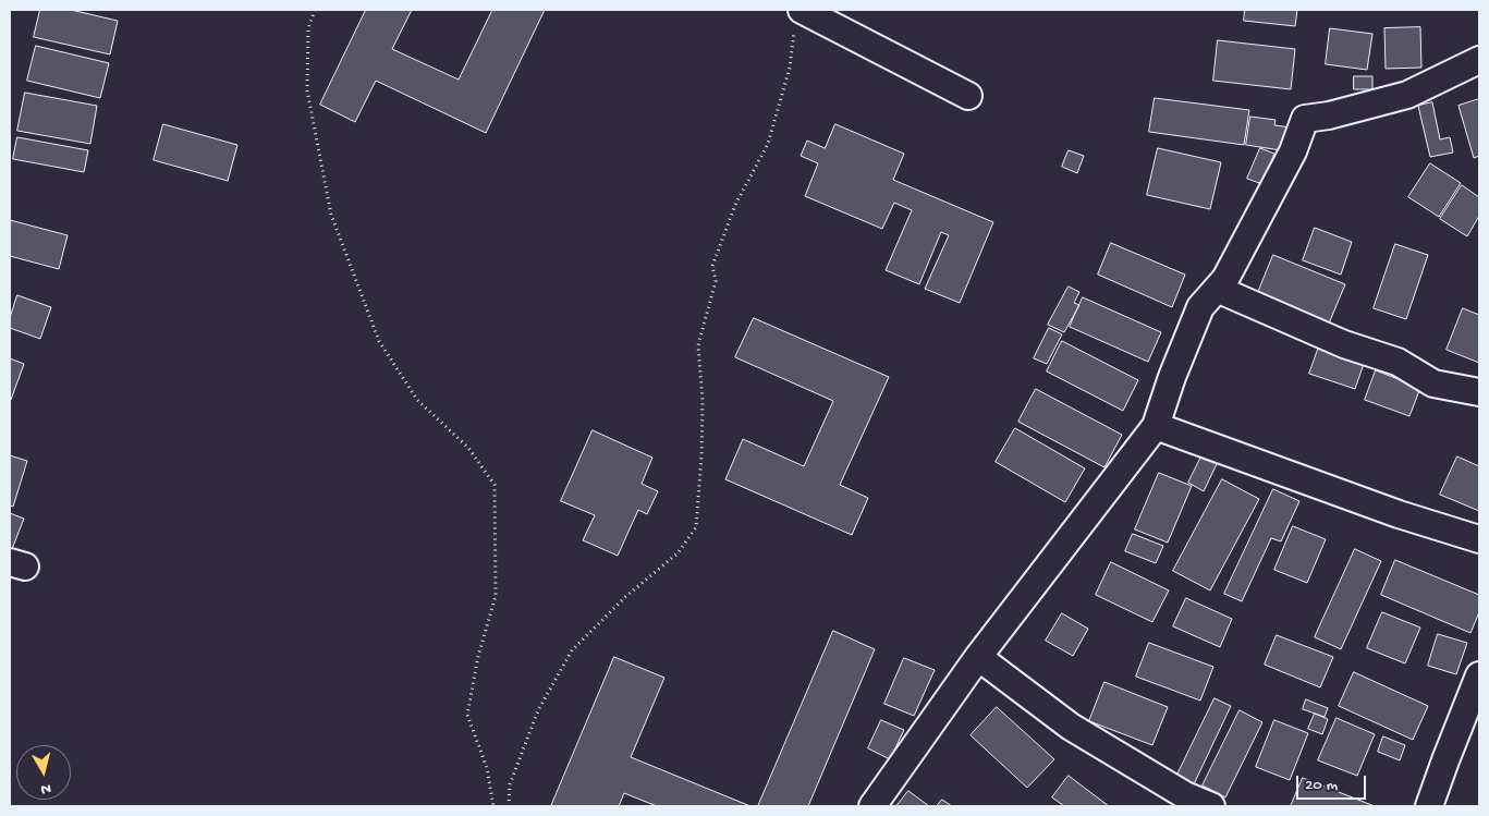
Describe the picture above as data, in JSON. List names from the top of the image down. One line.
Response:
{"scale_bar":"20 m","north":"bottom"}
